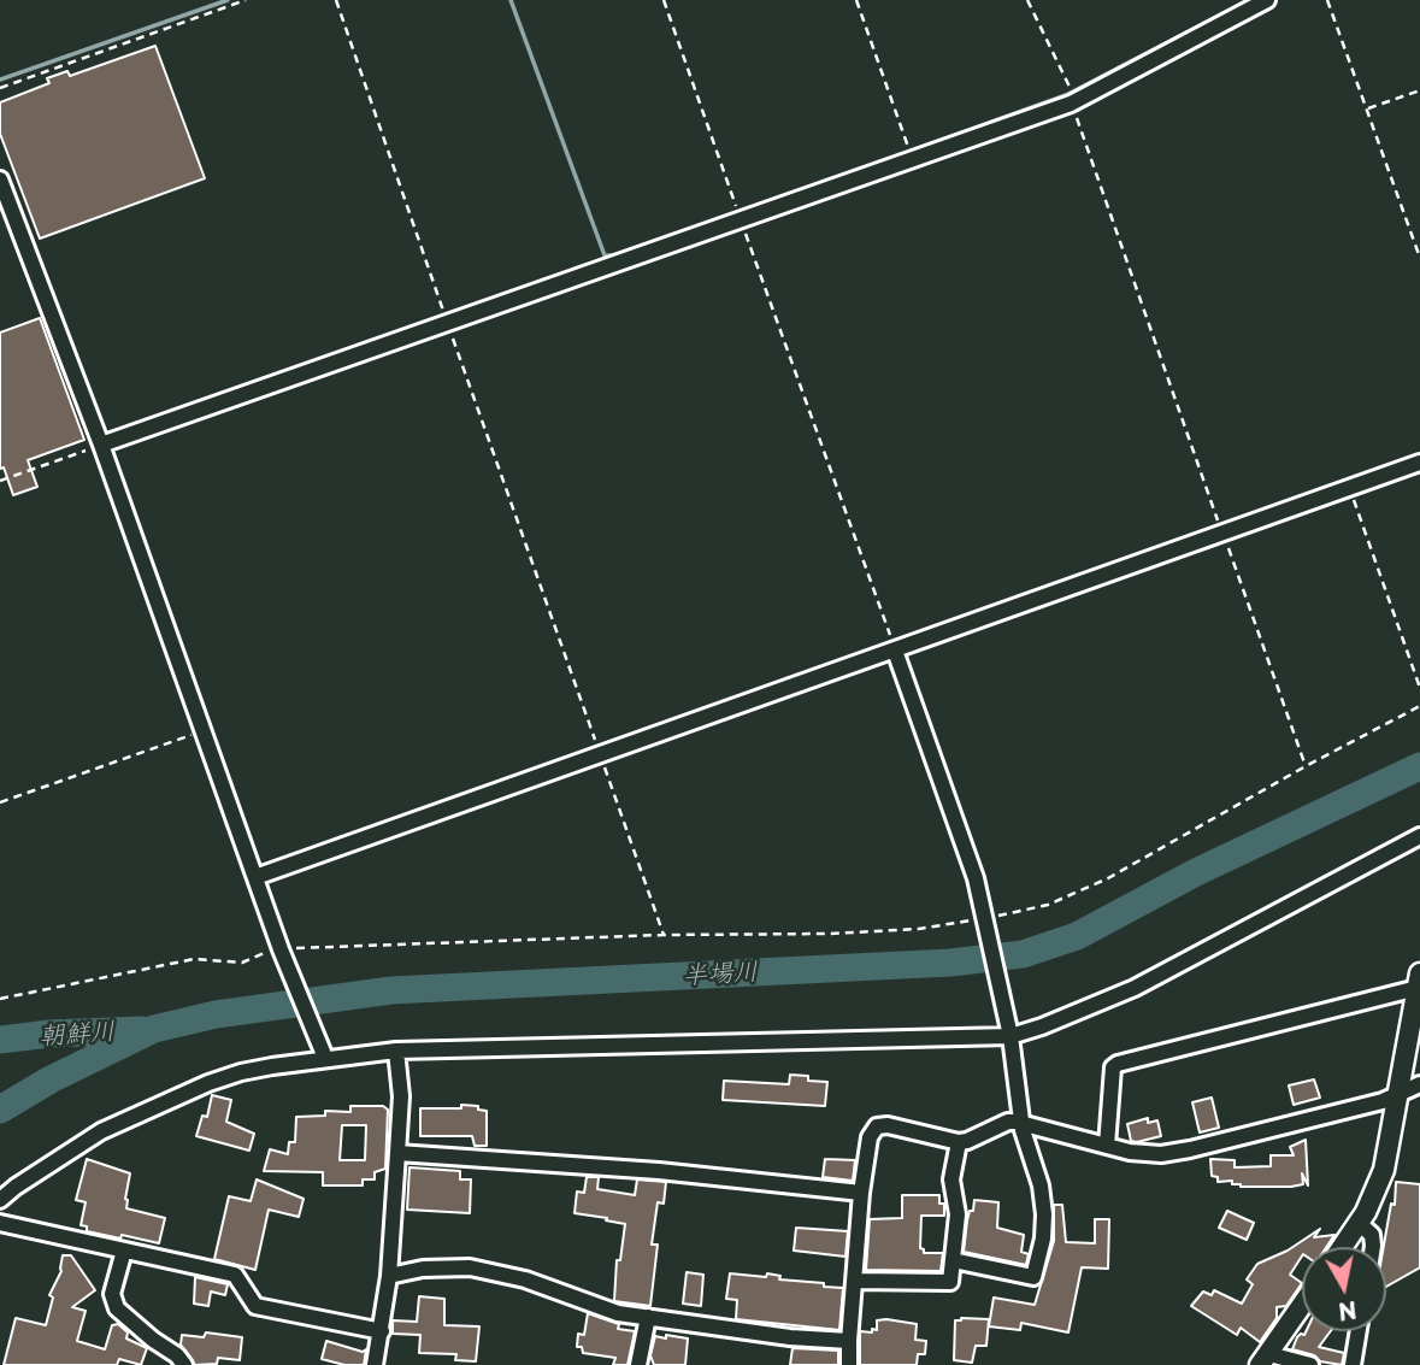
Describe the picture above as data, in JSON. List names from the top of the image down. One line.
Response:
{"water":["半場川","朝鮮川"],"north":"bottom"}
